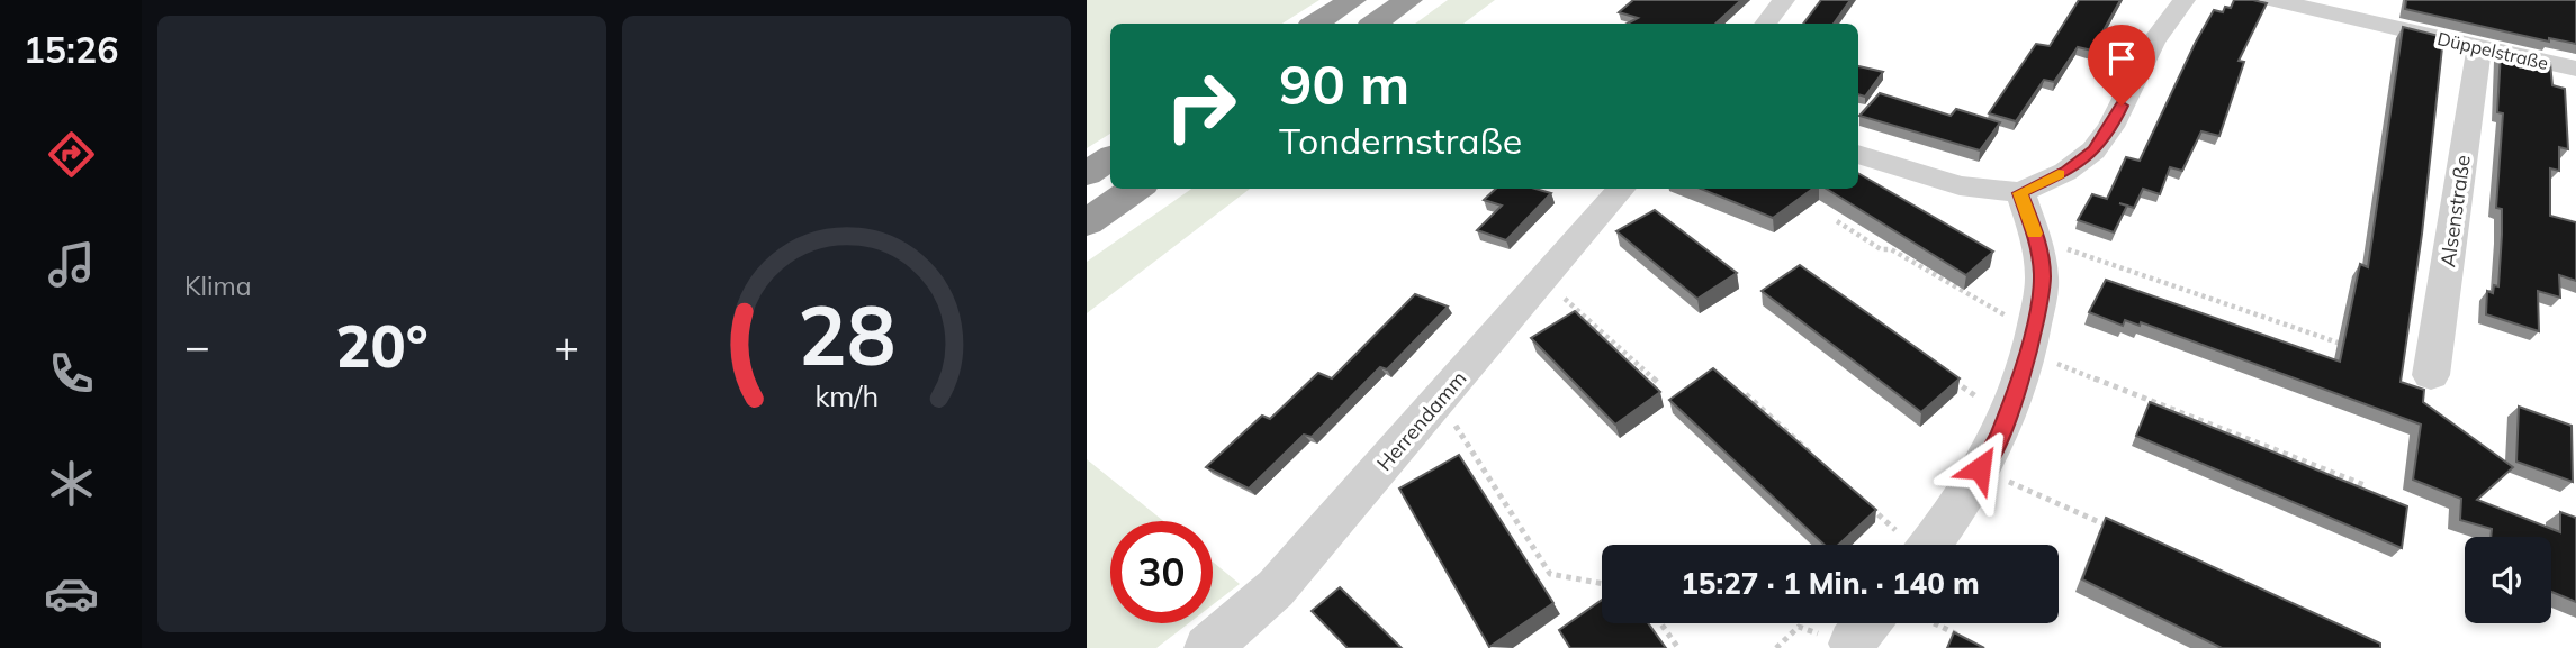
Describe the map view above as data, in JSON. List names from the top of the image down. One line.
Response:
{"streets":{"street":["Düppelstraße","Alsenstraße","Herrendamm"]},"crossings":[["Düppelstraße","Alsenstraße"]],"page":{"tabs":"15:26","tile":"Klima","turn":["90 m","Tondernstraße"],"heat":["−","20°","+"],"limit":"30","trip":"15:27 · 1 Min. · 140 m","gauge":["28","km/h"]}}
